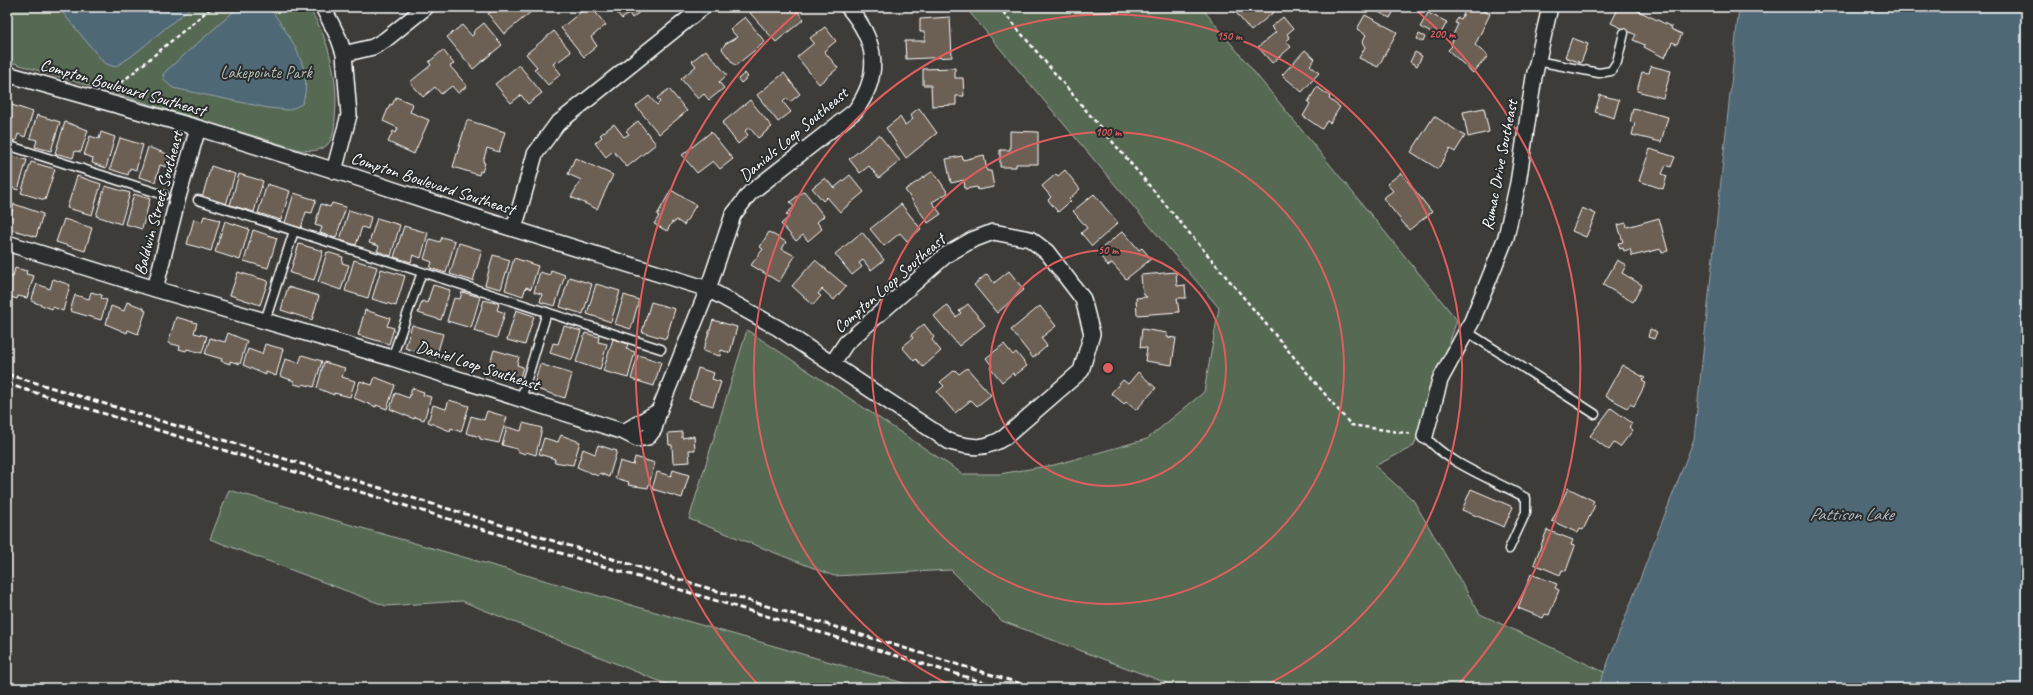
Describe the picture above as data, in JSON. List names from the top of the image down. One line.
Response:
{"streets":{"street":["Compton Boulevard Southeast","Danials Loop Southeast","Rumac Drive Southeast","Baldwin Street Southeast","Compton Loop Southeast","Daniel Loop Southeast"]},"crossings":[["Compton Boulevard Southeast","Danials Loop Southeast"],["Compton Boulevard Southeast","Baldwin Street Southeast"],["Compton Boulevard Southeast","Compton Loop Southeast"],["Compton Boulevard Southeast","Daniel Loop Southeast"],["Danials Loop Southeast","Daniel Loop Southeast"],["Baldwin Street Southeast","Daniel Loop Southeast"]],"water":["Pattison Lake"],"parks":["Lakepointe Park"],"rings":["200 m","150 m","100 m","50 m"]}
